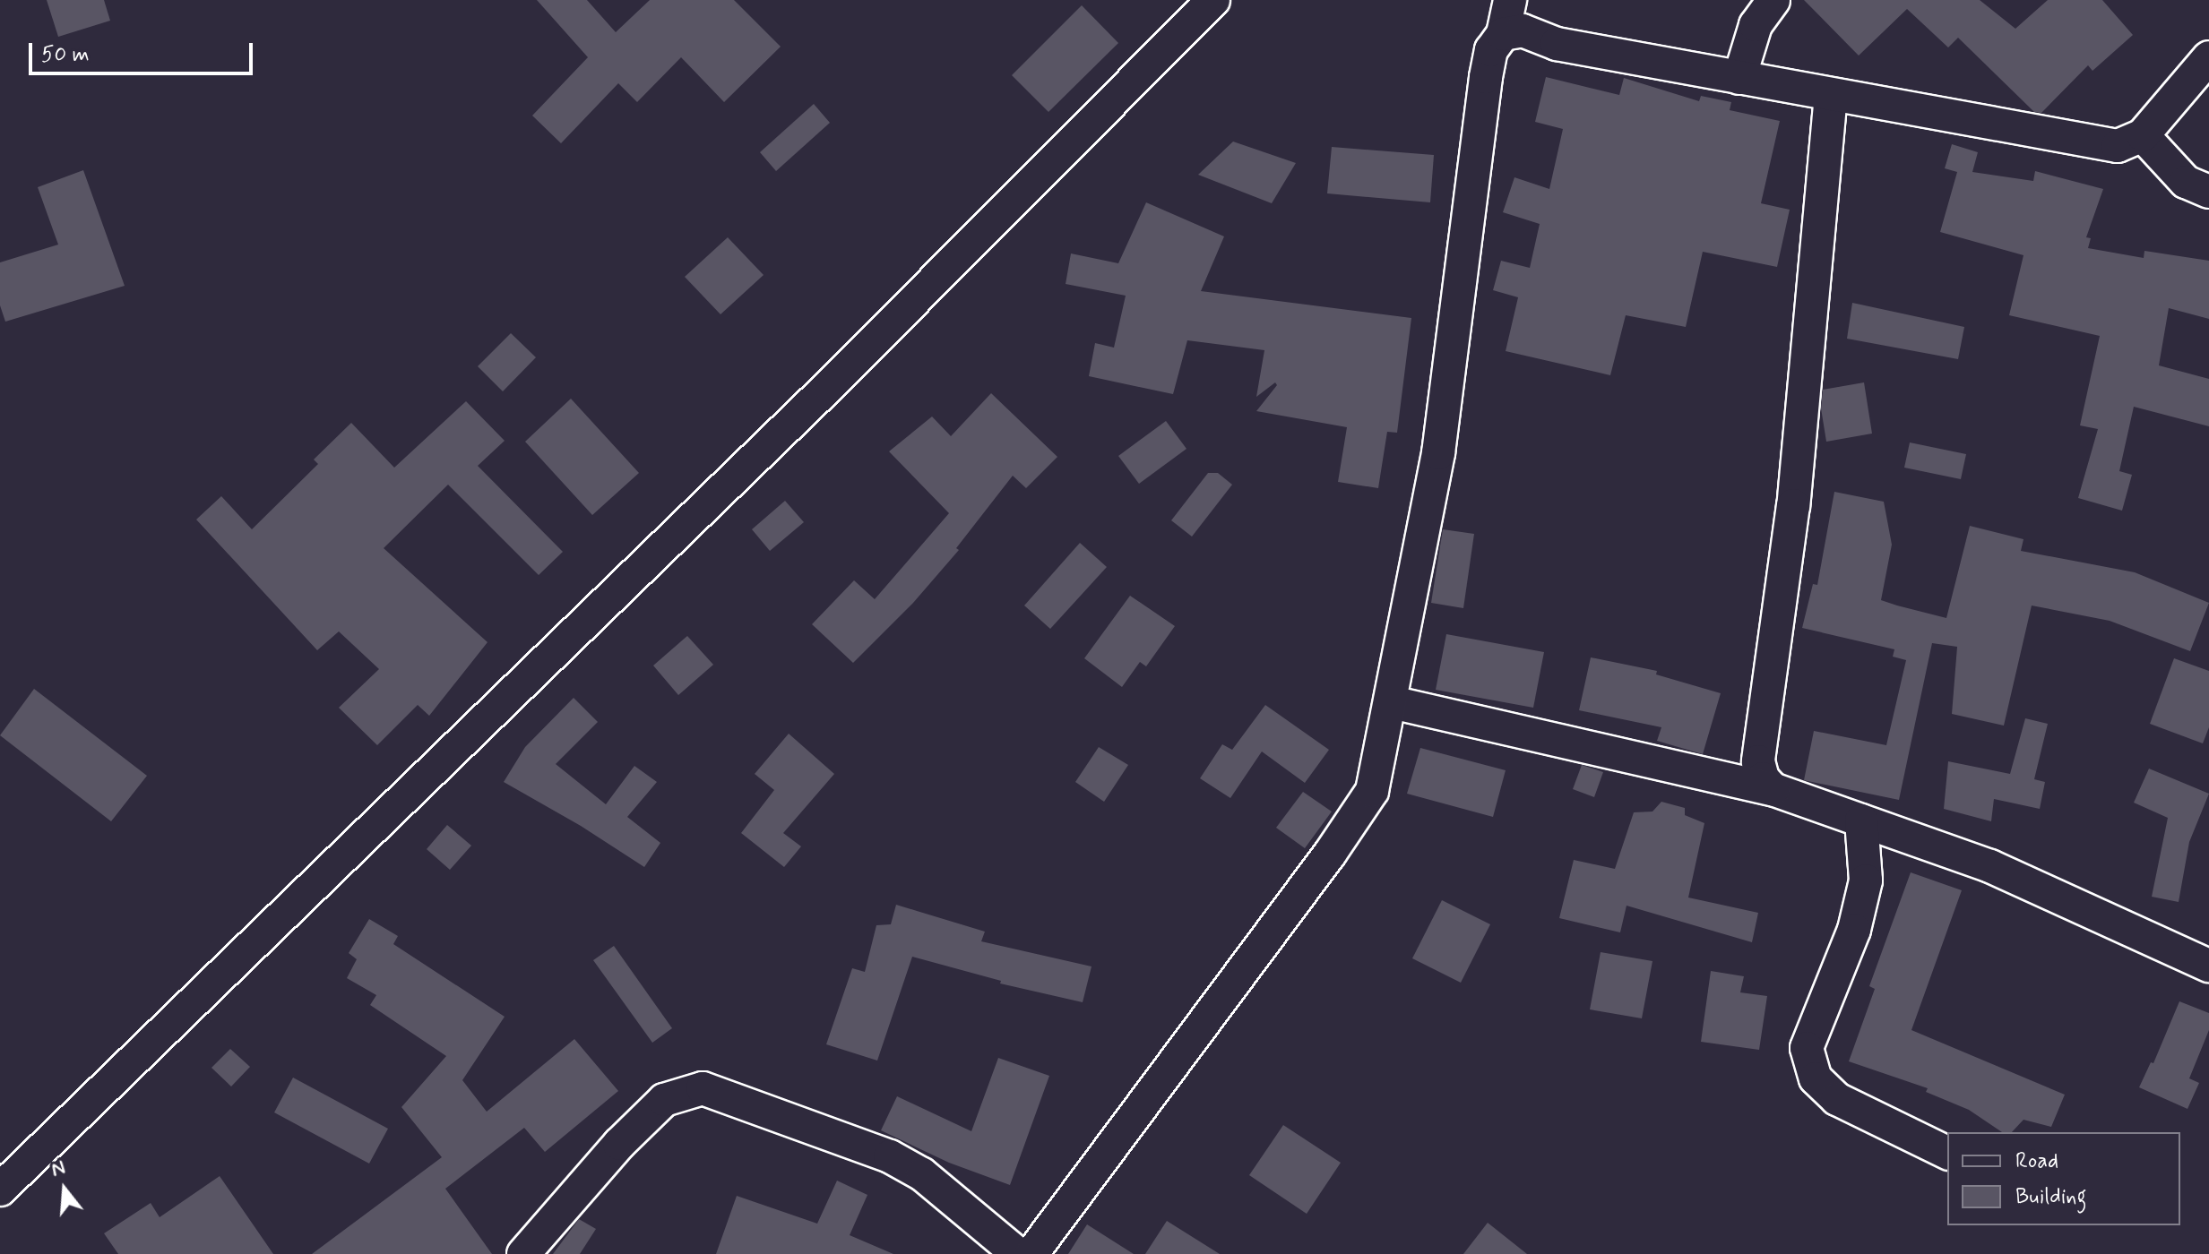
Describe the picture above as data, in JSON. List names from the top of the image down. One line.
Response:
{"legend":["Road","Building"],"scale_bar":"50 m","north":"top"}
